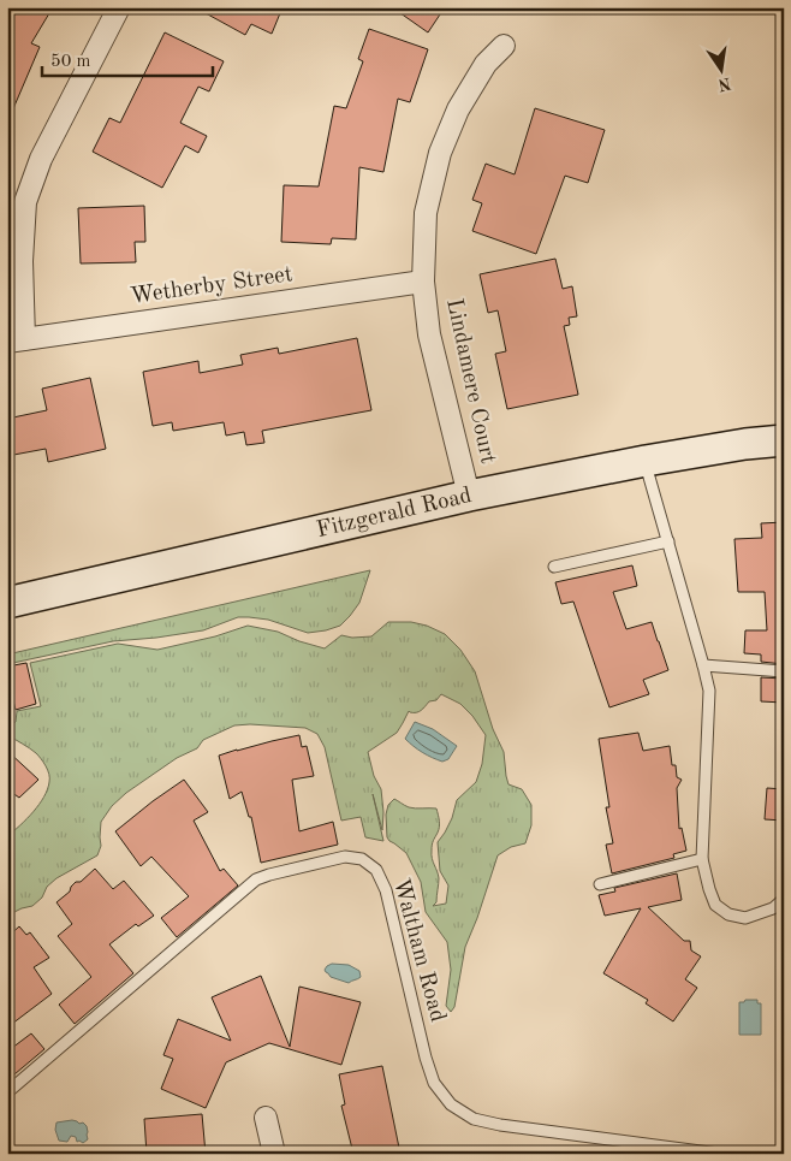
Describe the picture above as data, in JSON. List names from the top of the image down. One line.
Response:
{"streets":{"main road":["Fitzgerald Road"],"street":["Wetherby Street","Lindamere Court"],"lane":["Waltham Road"]},"crossings":[["Wetherby Street","Lindamere Court"],["Lindamere Court","Fitzgerald Road"]],"scale_bar":"50 m","north":"bottom"}
